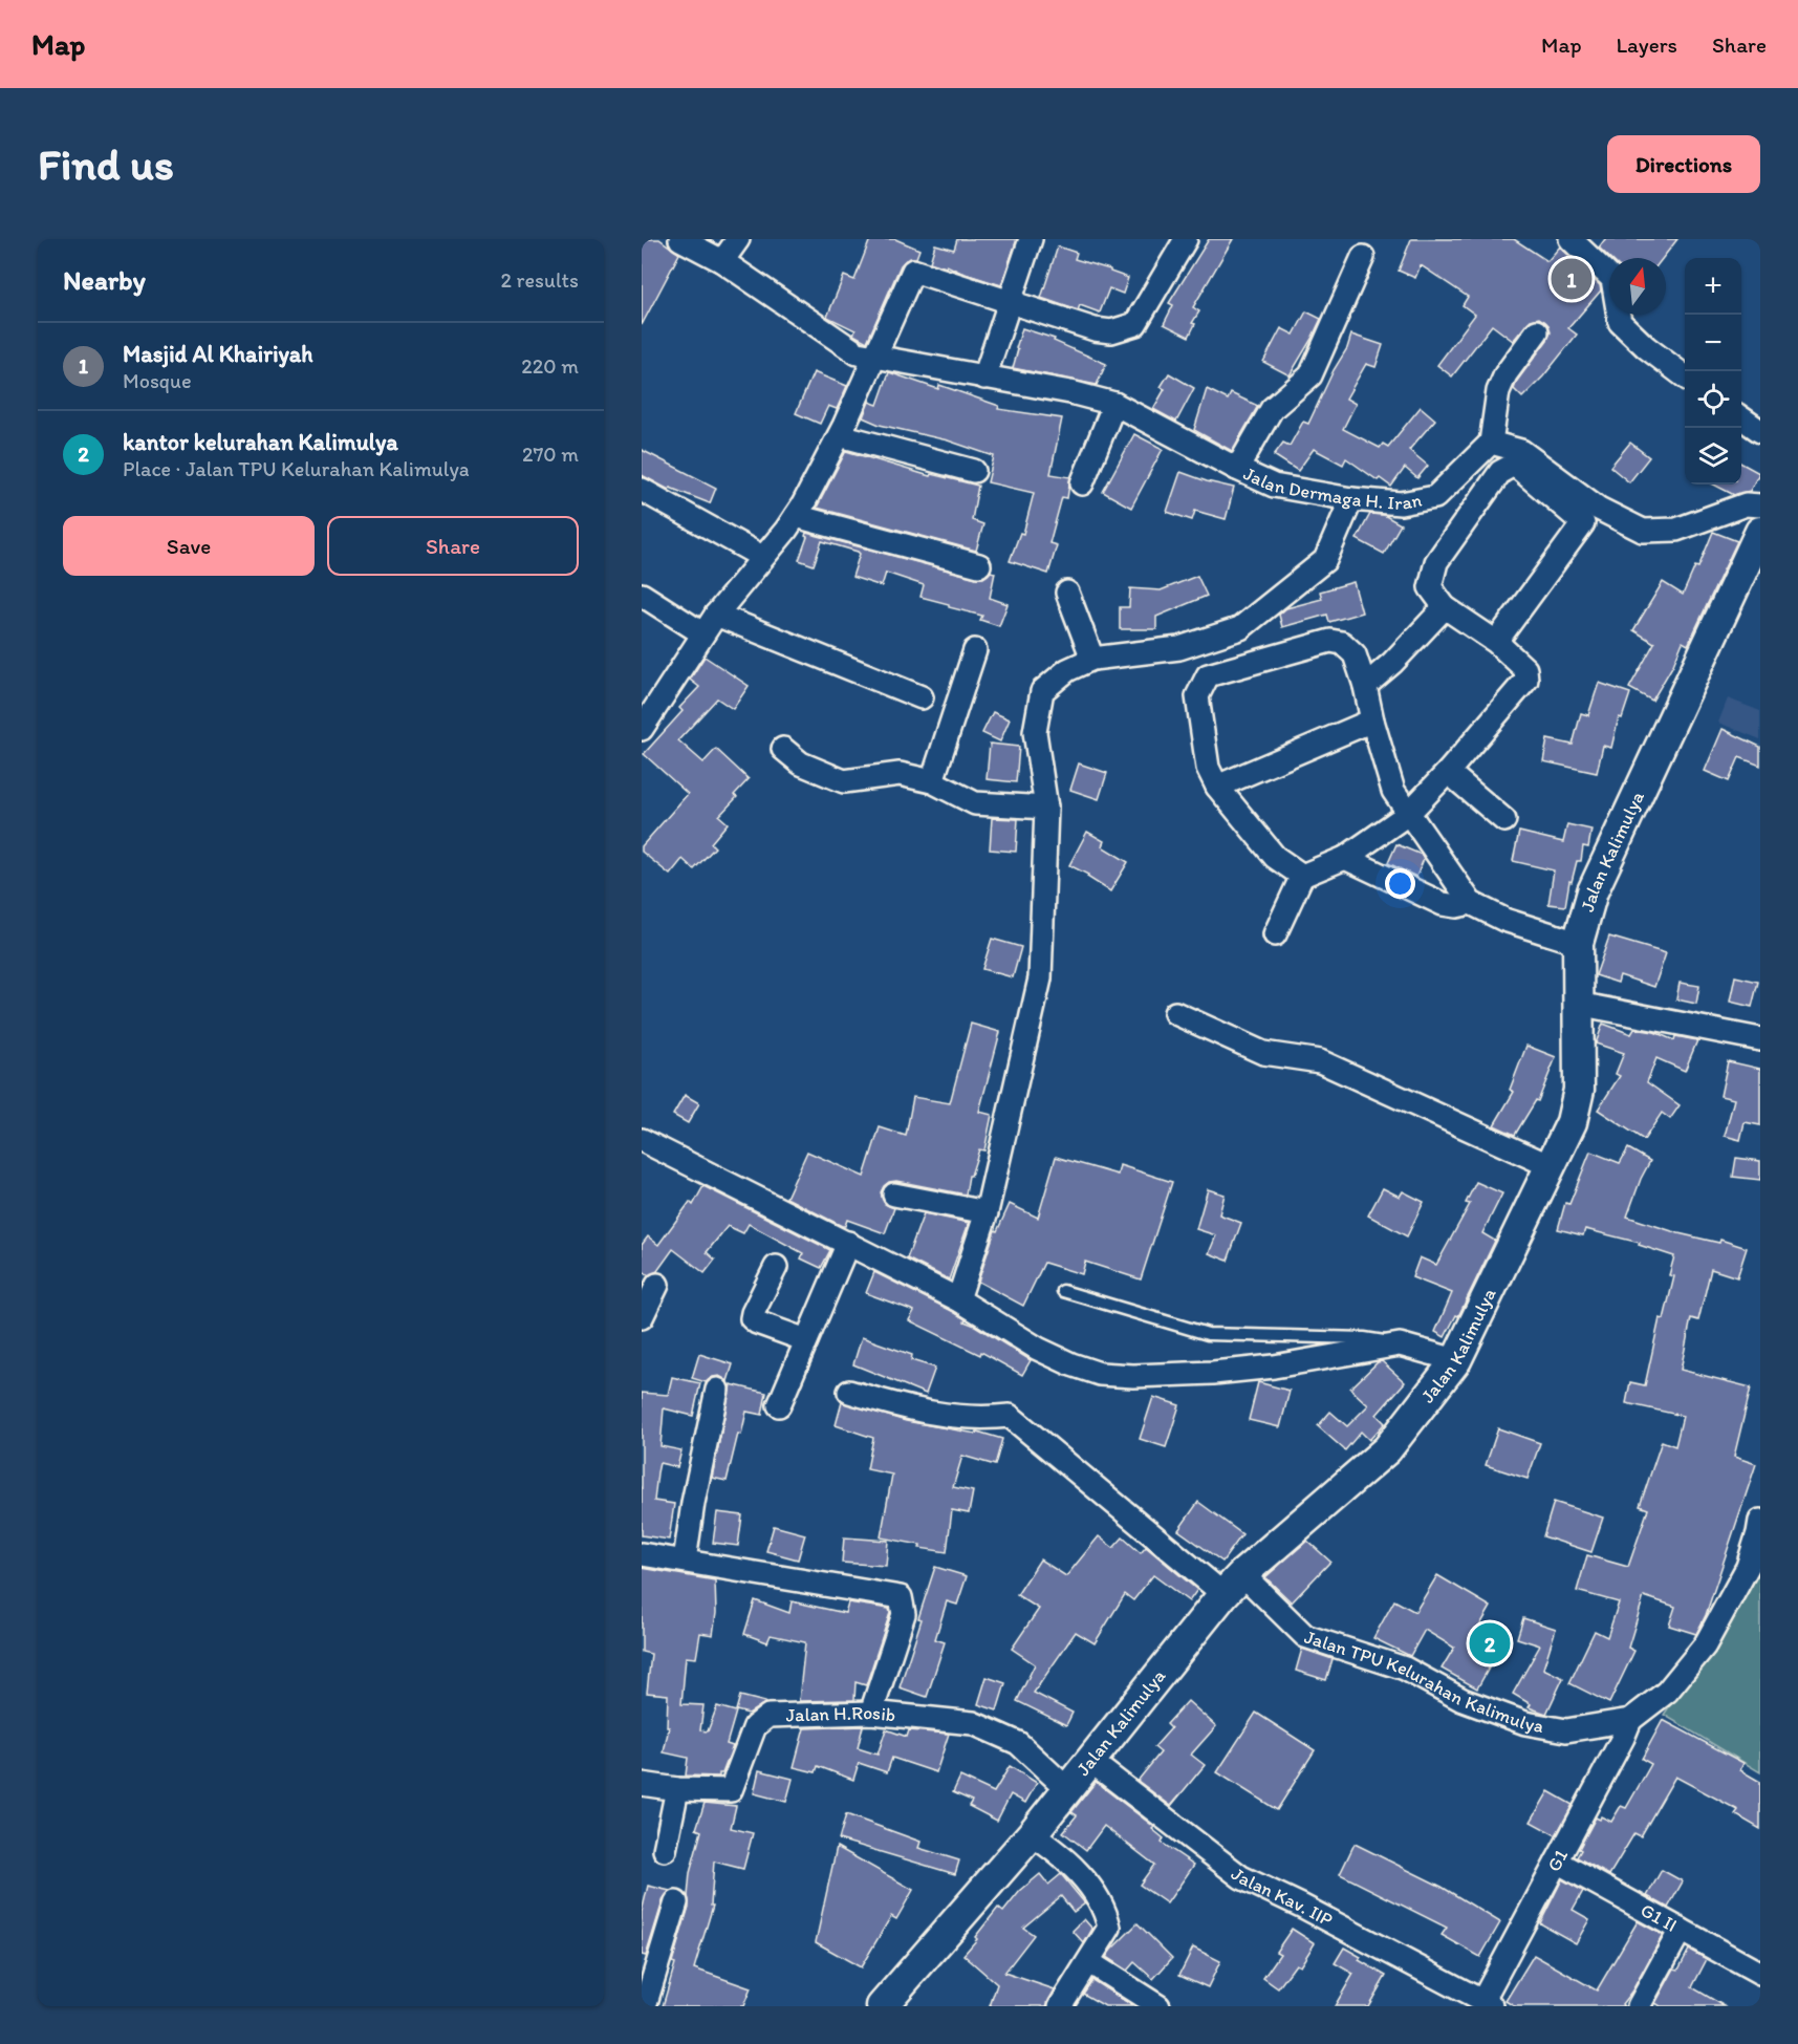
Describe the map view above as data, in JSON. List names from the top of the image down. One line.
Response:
{"streets":{"street":["Jalan Dermaga H. Iran","Jalan Kalimulya","Jalan TPU Kelurahan Kalimulya","Jalan H.Rosib","G1","Jalan Kav. IIP","G1 II"]},"crossings":[["Jalan Kalimulya","Jalan TPU Kelurahan Kalimulya"],["Jalan Kalimulya","Jalan H.Rosib"],["Jalan Kalimulya","Jalan Kav. IIP"],["Jalan TPU Kelurahan Kalimulya","G1"],["G1","Jalan Kav. IIP"],["G1","G1 II"]],"north":"top","page":{"header":"Map","nav":["Map","Layers","Share"],"buttons":["Directions",["Save","Share"]],"title":"Find us","heading":["Nearby","2 results"],"pins":["1","2"],"map_buttons":["+","−"],"list":[{"mark":"1","name":"Masjid Al Khairiyah","note":"Mosque","value":"220 m"},{"mark":"2","name":"kantor kelurahan Kalimulya","note":"Place · Jalan TPU Kelurahan Kalimulya","value":"270 m"}]}}
